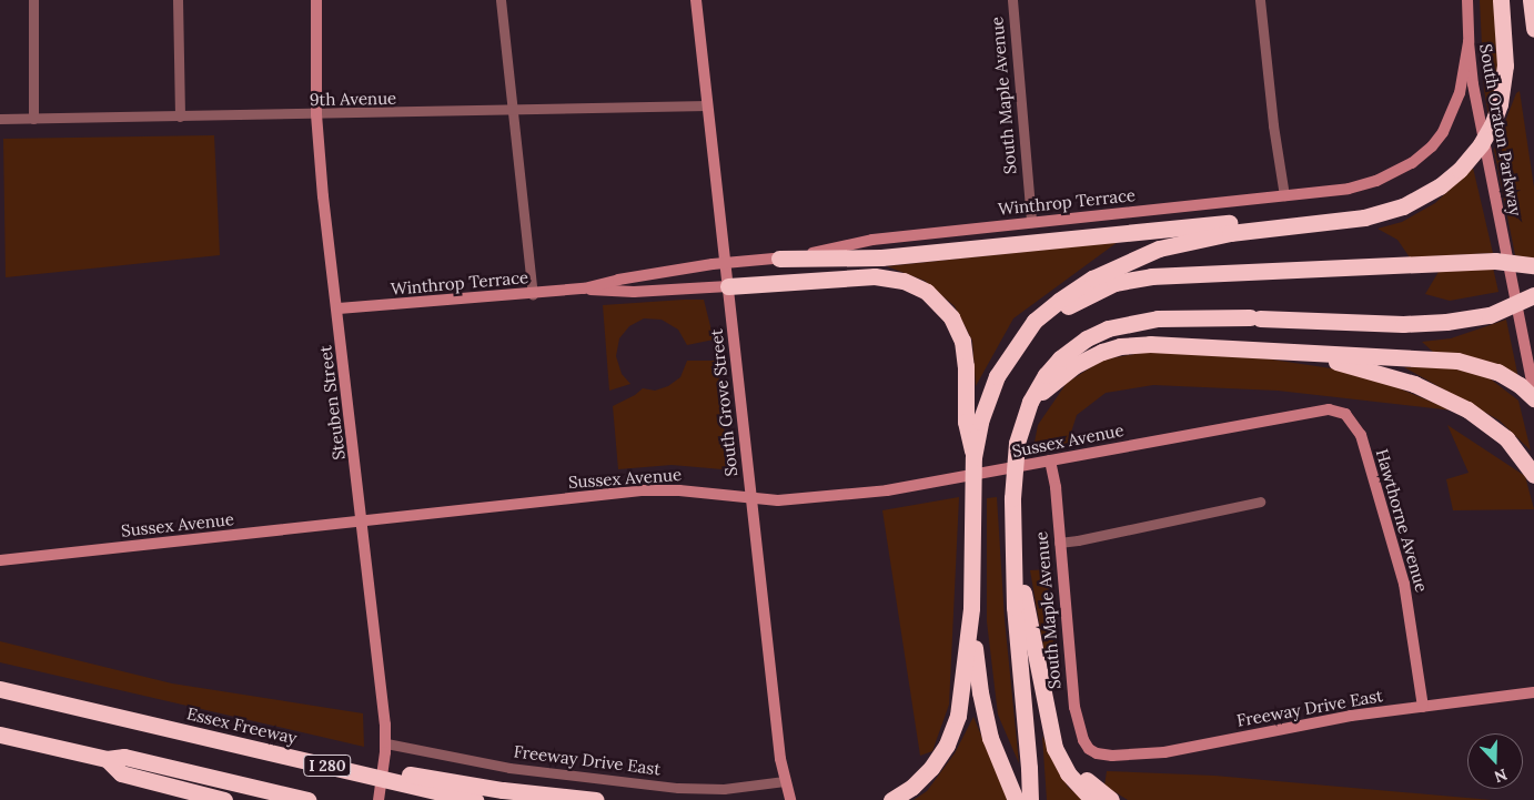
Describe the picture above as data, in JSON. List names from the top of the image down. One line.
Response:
{"streets":{"highway":["Essex Freeway","I 280"],"main road":["South Maple Avenue","South Oraton Parkway","Winthrop Terrace","Steuben Street","South Grove Street","Sussex Avenue","Hawthorne Avenue","Freeway Drive East"],"street":["9th Avenue"]},"crossings":[["South Maple Avenue","Winthrop Terrace"],["South Maple Avenue","Sussex Avenue"],["South Maple Avenue","Freeway Drive East"],["9th Avenue","Steuben Street"],["9th Avenue","South Grove Street"],["South Oraton Parkway","Winthrop Terrace"],["Winthrop Terrace","Steuben Street"],["Winthrop Terrace","South Grove Street"],["Steuben Street","Sussex Avenue"],["Steuben Street","Freeway Drive East"],["South Grove Street","Sussex Avenue"],["South Grove Street","Freeway Drive East"],["Sussex Avenue","Hawthorne Avenue"],["Hawthorne Avenue","Freeway Drive East"]],"north":"bottom"}
